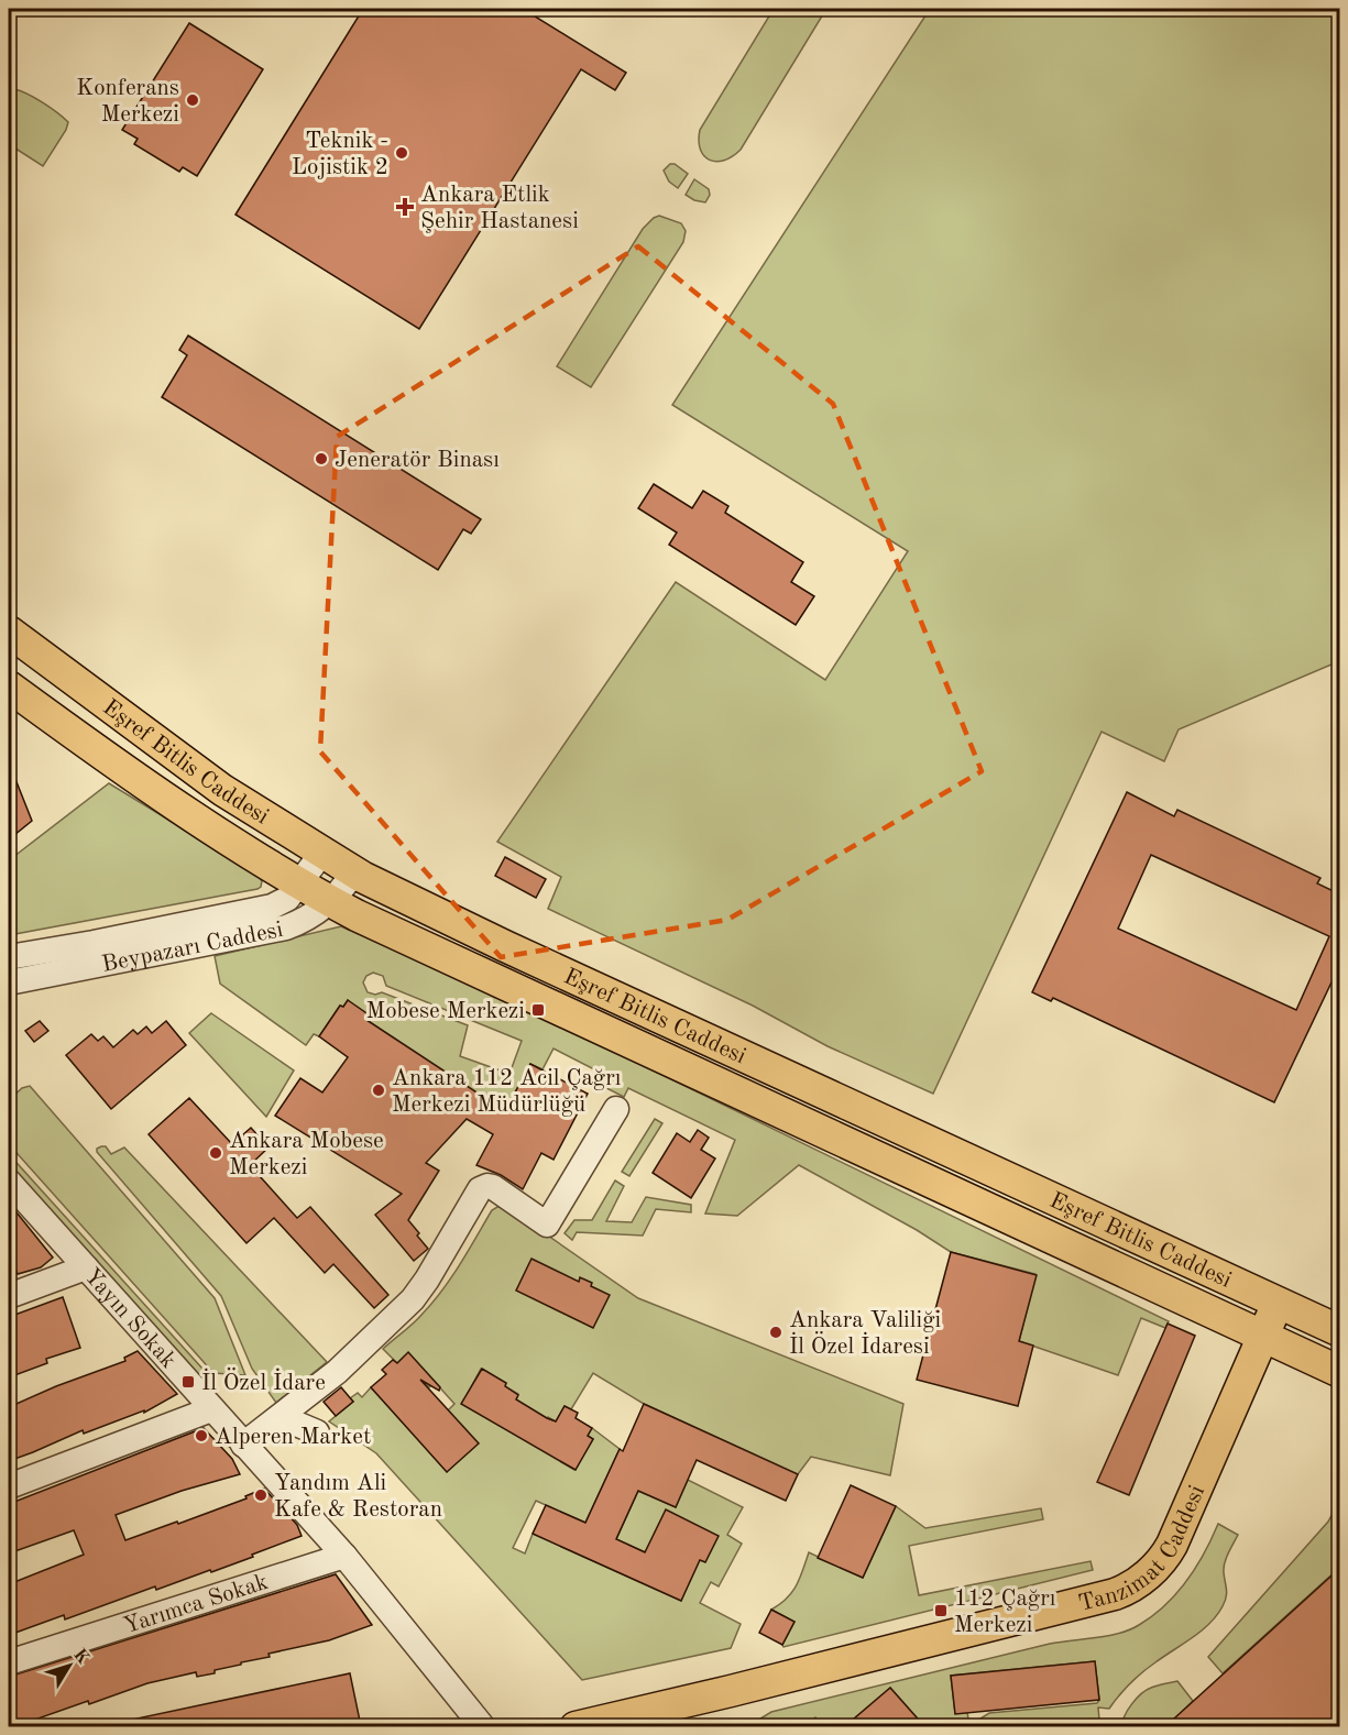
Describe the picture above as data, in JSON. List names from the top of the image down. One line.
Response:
{"streets":{"main road":["Eşref Bitlis Caddesi","Tanzimat Caddesi"],"street":["Beypazarı Caddesi","Yayın Sokak","Yarımca Sokak"]},"crossings":[["Eşref Bitlis Caddesi","Beypazarı Caddesi"],["Eşref Bitlis Caddesi","Tanzimat Caddesi"],["Yayın Sokak","Yarımca Sokak"]],"places":{"other":["Konferans Merkezi","Teknik - Lojistik 2","Jeneratör Binası","Ankara 112 Acil Çağrı Merkezi Müdürlüğü","Ankara Mobese Merkezi","Ankara Valiliği İl Özel İdaresi","Alperen Market","Yandım Ali Kafe & Restoran"],"health":["Ankara Etlik Şehir Hastanesi"],"transit":["Mobese Merkezi","İl Özel İdare","112 Çağrı Merkezi"]},"north":"top right"}
